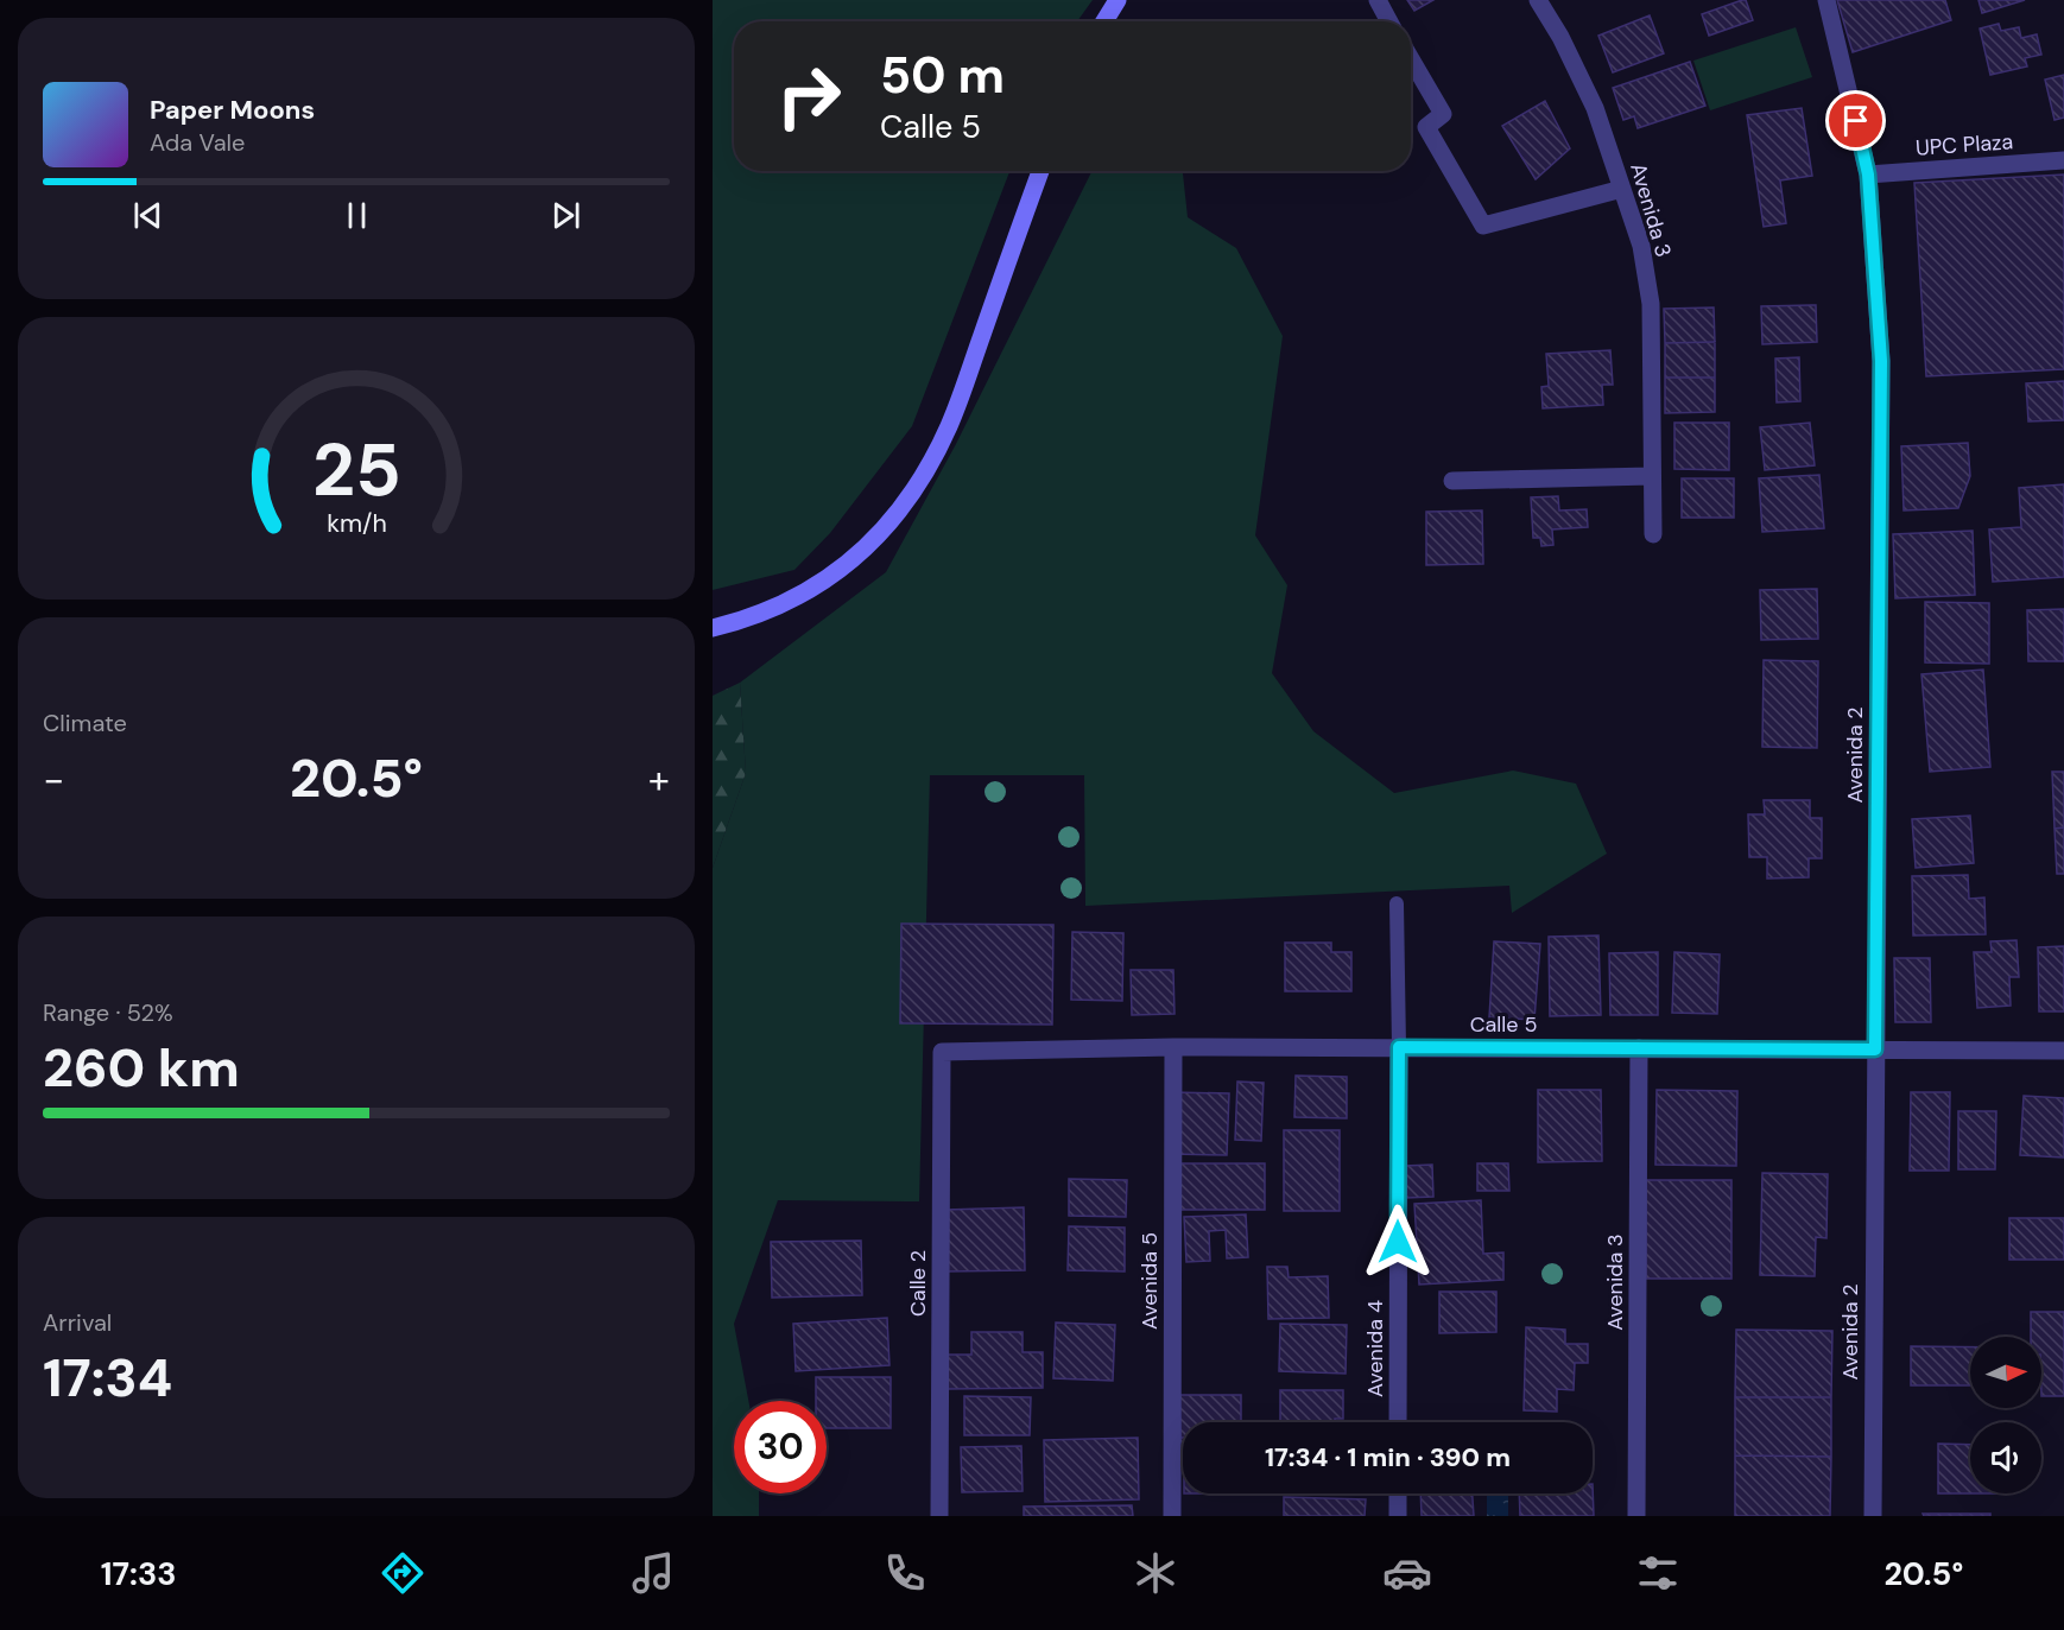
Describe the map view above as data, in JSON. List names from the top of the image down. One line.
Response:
{"streets":{"street":["UPC Plaza","Avenida 3","Avenida 2","Calle 5","Avenida 5","Calle 2","Avenida 4"]},"crossings":[["UPC Plaza","Avenida 2"],["Avenida 3","Calle 5"],["Avenida 2","Calle 5"],["Calle 5","Avenida 5"],["Calle 5","Calle 2"],["Calle 5","Avenida 4"]],"north":"right","page":{"turn":["50 m","Calle 5"],"song":["Paper Moons","Ada Vale"],"tile":["Climate",["Range · 52%","260 km"],["Arrival","17:34"]],"heat":["−","20.5°","+"],"limit":"30","trip":"17:34 · 1 min · 390 m","tabs":["17:33","20.5°"],"gauge":["25","km/h"]}}
